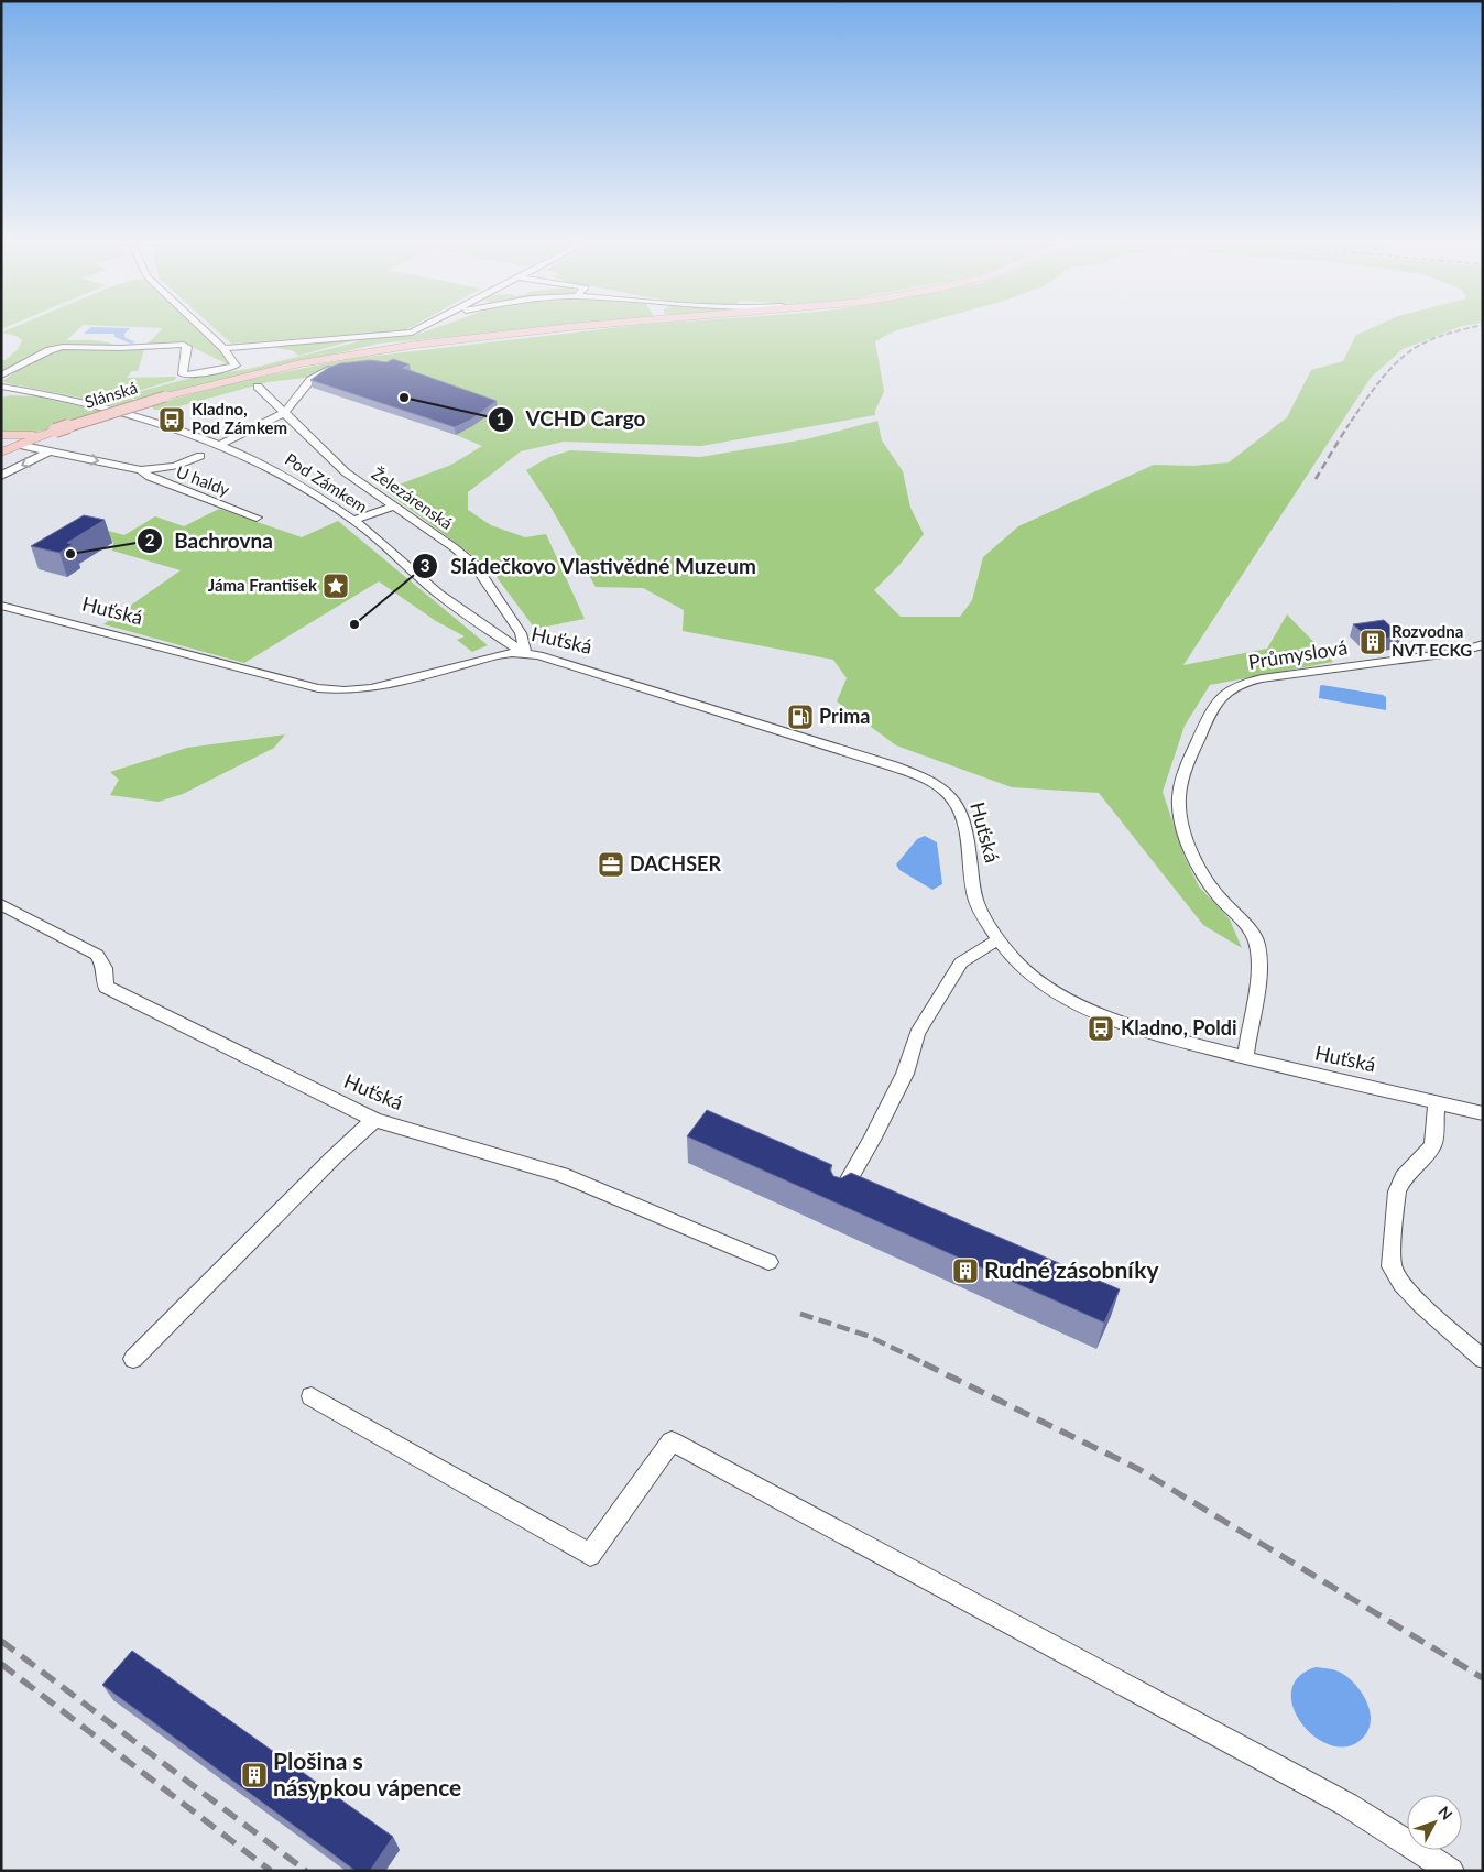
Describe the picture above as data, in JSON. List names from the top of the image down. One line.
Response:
{"streets":{"main road":["Slánská"],"street":["U haldy","Pod Zámkem","Železárenská","Huťská","Průmyslová"]},"crossings":[["Pod Zámkem","Železárenská"],["Pod Zámkem","Huťská"],["Železárenská","Huťská"],["Huťská","Průmyslová"]],"places":{"other":["VCHD Cargo","Bachrovna","Sládečkovo Vlastivědné Muzeum"],"bus stop":["Kladno, Pod Zámkem","Kladno, Poldi"],"place":["Jáma František"],"building":["Rozvodna NVT ECKG","Rudné zásobníky","Plošina s násypkou vápence"],"fuel station":["Prima"],"office":["DACHSER"]},"north":"top right"}
